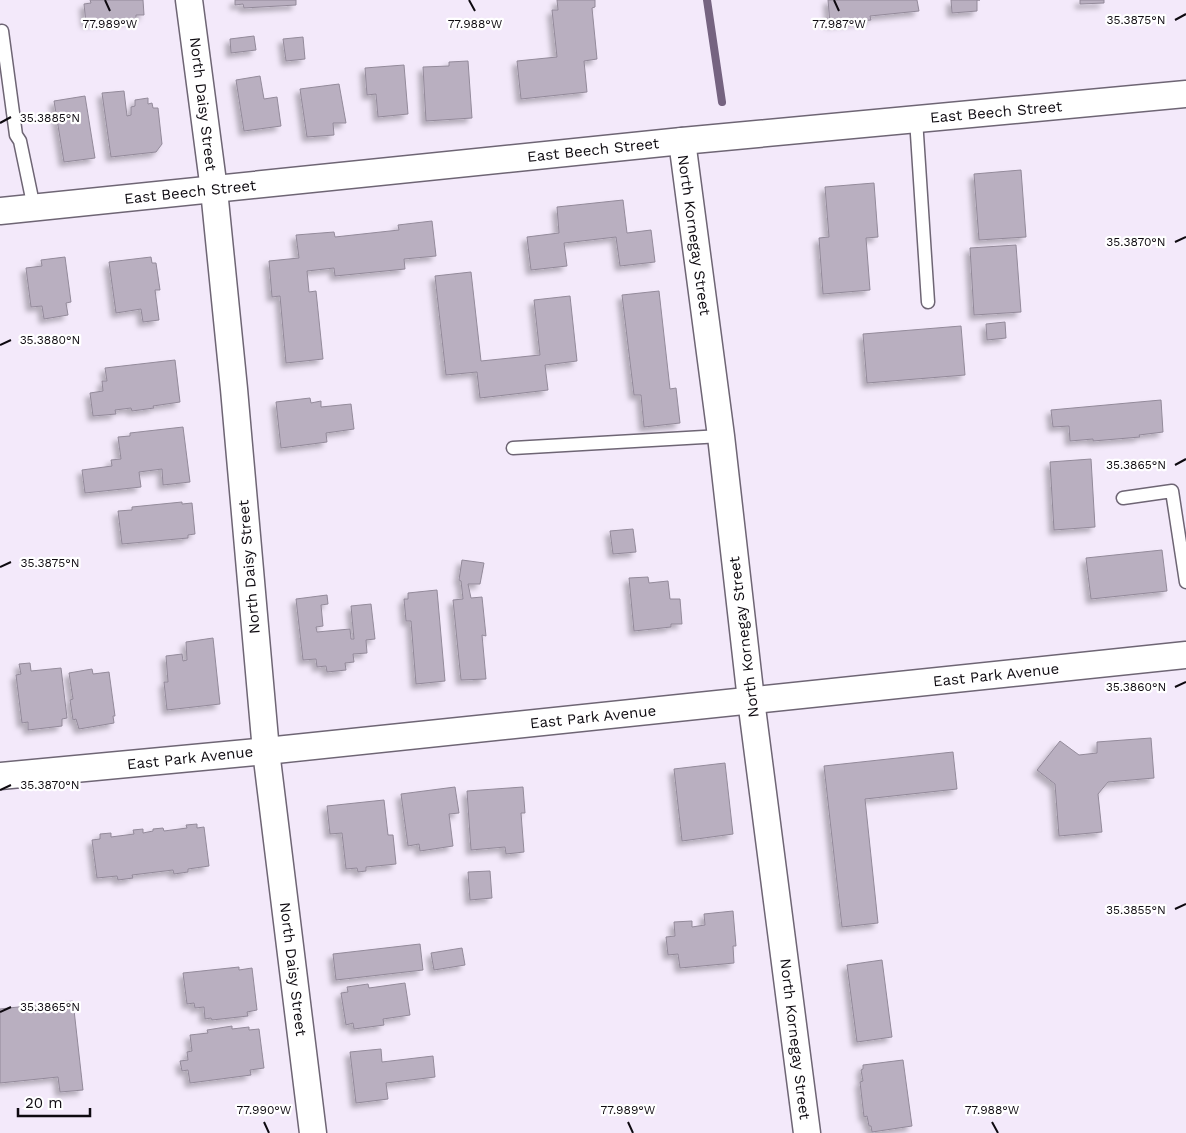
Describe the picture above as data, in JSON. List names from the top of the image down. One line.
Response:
{"streets":{"street":["North Daisy Street","East Beech Street","North Kornegay Street","East Park Avenue"]},"crossings":[["North Daisy Street","East Beech Street"],["North Daisy Street","East Park Avenue"],["East Beech Street","North Kornegay Street"],["North Kornegay Street","East Park Avenue"]],"scale_bar":"20 m","coordinates":["35.3875°N","77.989°W","77.988°W","77.987°W","35.3885°N","35.3870°N","35.3880°N","35.3865°N","35.3860°N","35.3855°N","77.990°W"]}
